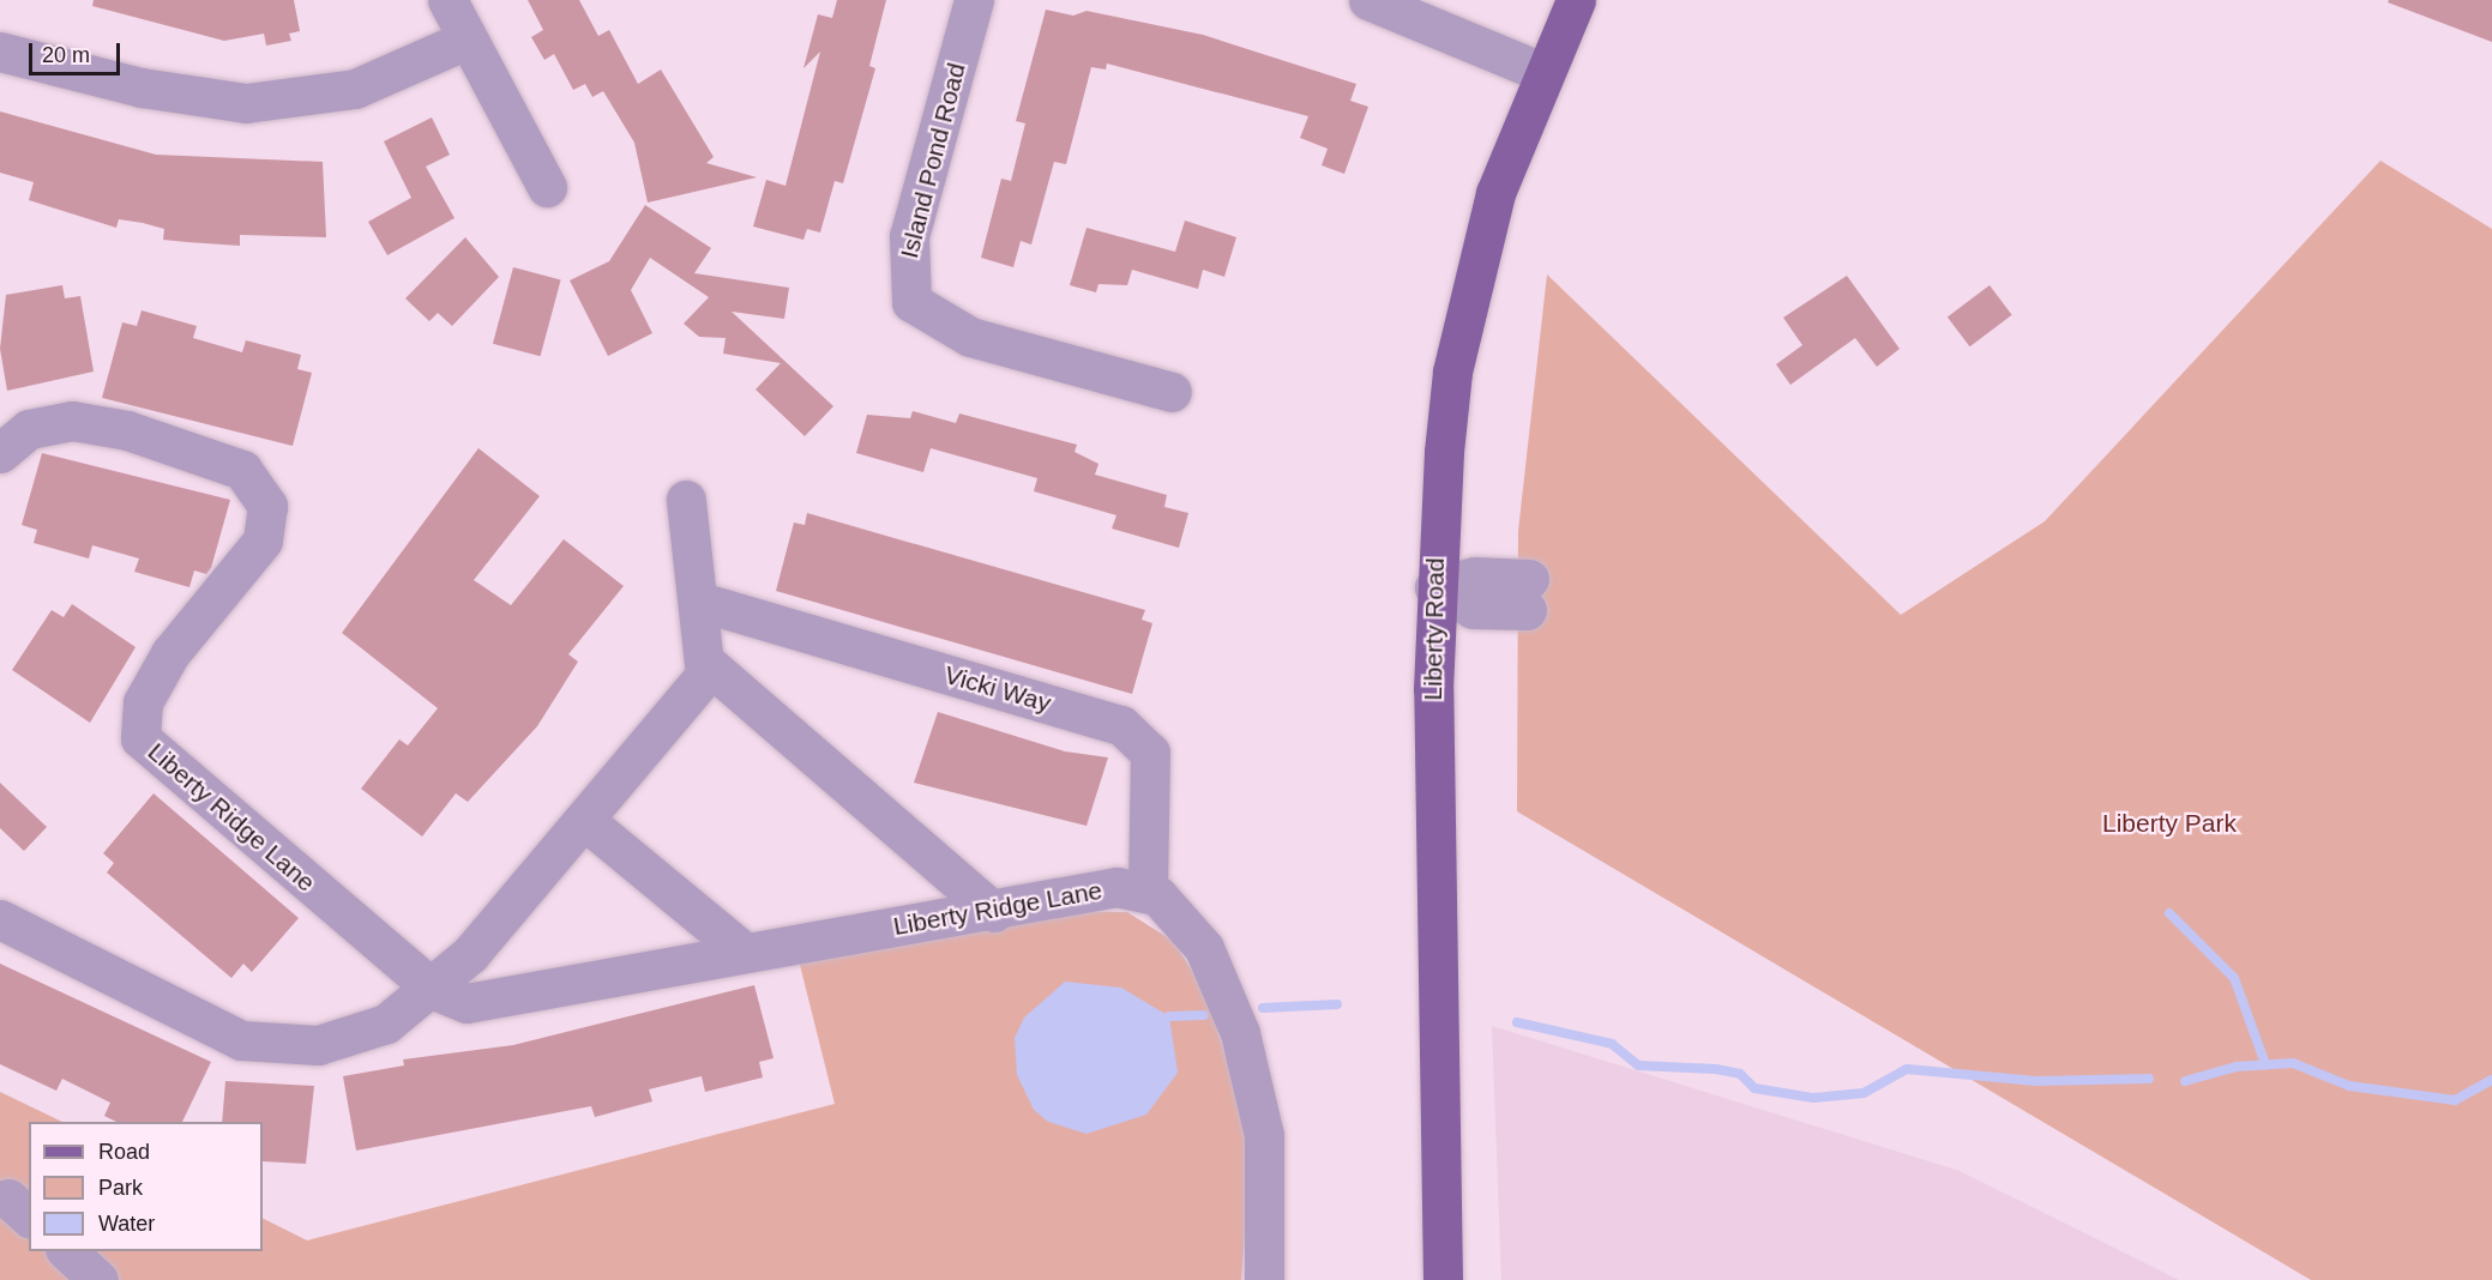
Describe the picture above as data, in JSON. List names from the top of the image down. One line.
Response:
{"streets":{"main road":["Liberty Road"],"street":["Island Pond Road","Vicki Way","Liberty Ridge Lane"]},"crossings":[["Vicki Way","Liberty Ridge Lane"]],"parks":["Liberty Park"],"legend":["Road","Park","Water"],"scale_bar":"20 m"}
